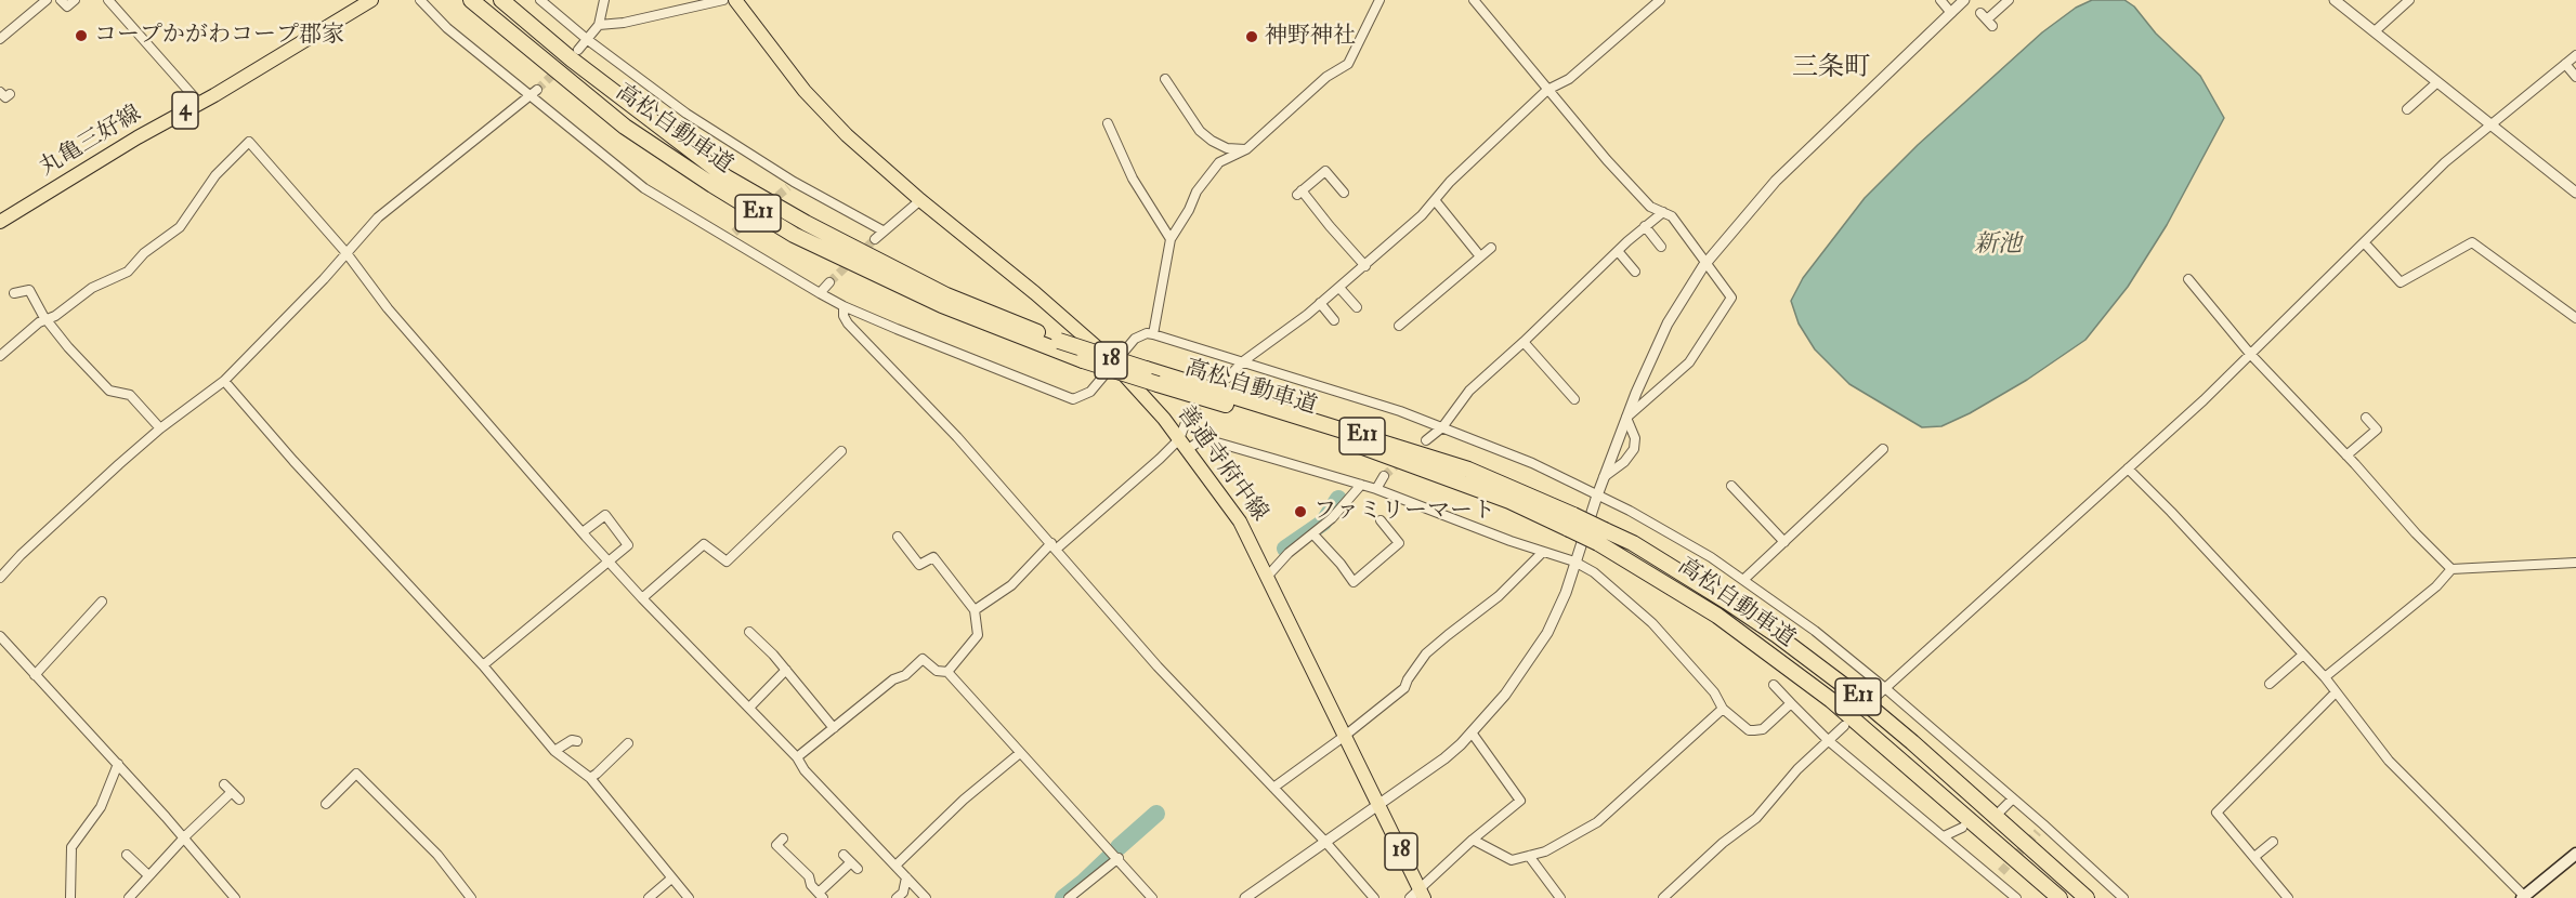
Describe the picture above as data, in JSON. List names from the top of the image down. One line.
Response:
{"streets":{"highway":["高松自動車道","E11"],"main road":["4","丸亀三好線","18","善通寺府中線"]},"districts":["三条町"],"water":["新池"],"places":["コープかがわコープ郡家","神野神社","ファミリーマート"]}
